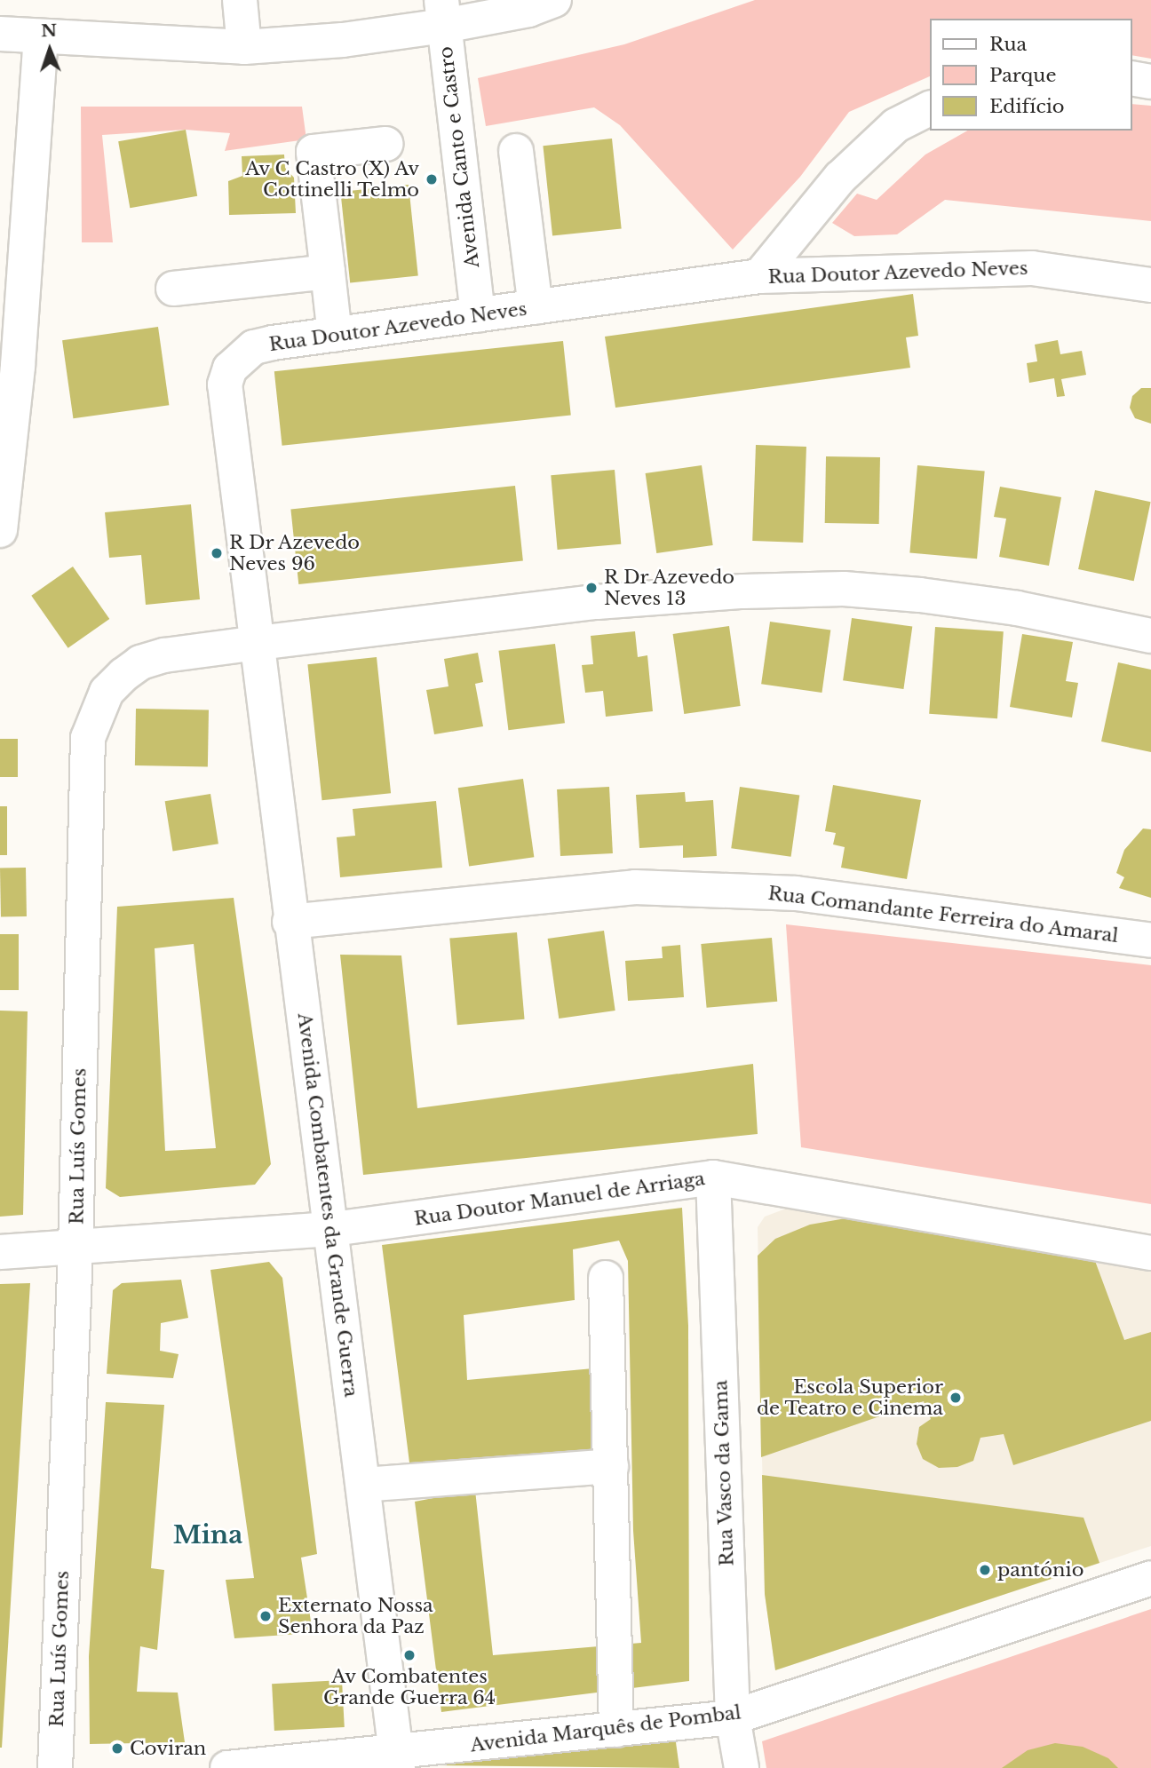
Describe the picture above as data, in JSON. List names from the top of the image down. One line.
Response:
{"streets":{"street":["Avenida Canto e Castro","Rua Doutor Azevedo Neves","Rua Comandante Ferreira do Amaral","Rua Luís Gomes","Rua Doutor Manuel de Arriaga","Avenida Combatentes da Grande Guerra","Rua Vasco da Gama","Avenida Marquês de Pombal"]},"crossings":[["Avenida Canto e Castro","Rua Doutor Azevedo Neves"],["Rua Doutor Azevedo Neves","Rua Luís Gomes"],["Rua Doutor Azevedo Neves","Avenida Combatentes da Grande Guerra"],["Rua Comandante Ferreira do Amaral","Avenida Combatentes da Grande Guerra"],["Rua Luís Gomes","Rua Doutor Manuel de Arriaga"],["Rua Luís Gomes","Avenida Combatentes da Grande Guerra"],["Rua Doutor Manuel de Arriaga","Avenida Combatentes da Grande Guerra"],["Rua Doutor Manuel de Arriaga","Rua Vasco da Gama"],["Avenida Combatentes da Grande Guerra","Avenida Marquês de Pombal"],["Rua Vasco da Gama","Avenida Marquês de Pombal"]],"districts":["Mina"],"places":["Av C Castro (X) Av Cottinelli Telmo","R Dr Azevedo Neves 96","R Dr Azevedo Neves 13","Escola Superior de Teatro e Cinema","pantónio","Externato Nossa Senhora da Paz","Av Combatentes Grande Guerra 64","Coviran"],"legend":["Rua","Parque","Edifício"],"north":"top"}
